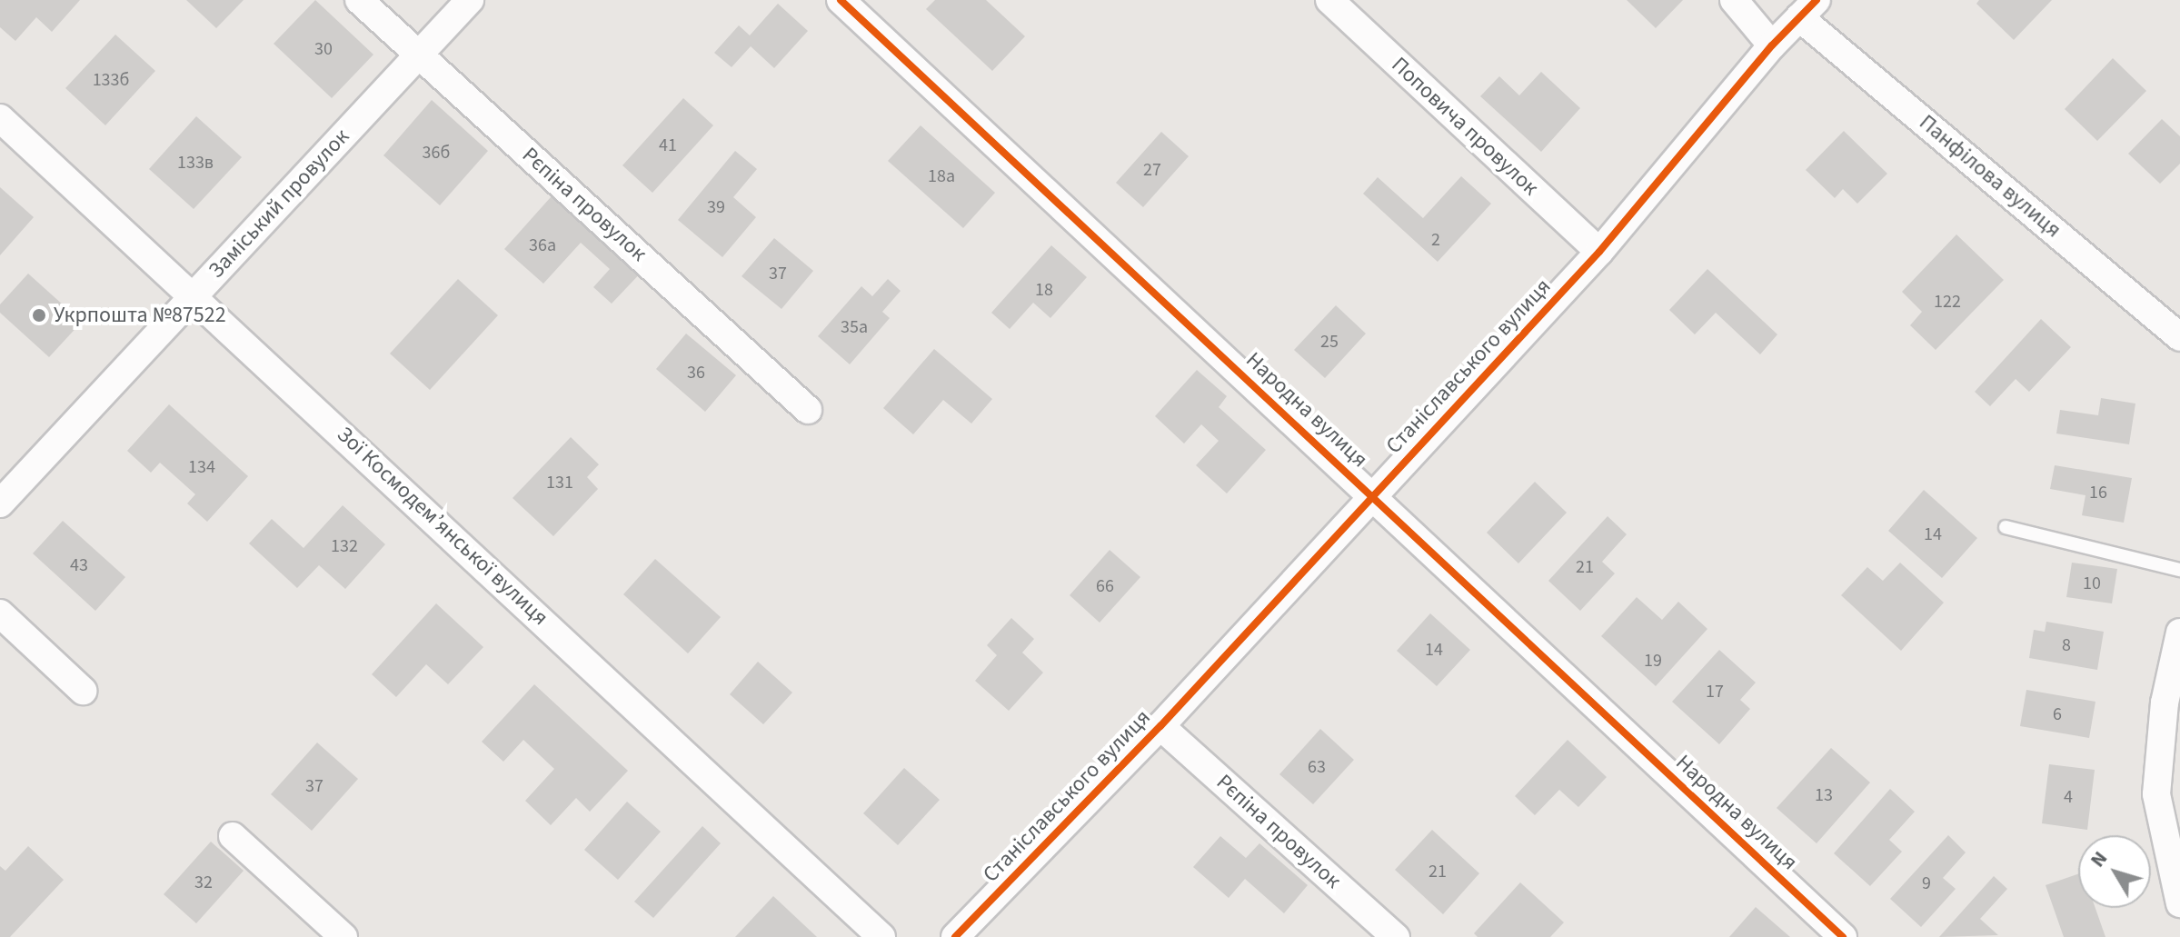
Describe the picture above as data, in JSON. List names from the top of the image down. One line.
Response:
{"streets":{"street":["Поповича провулок","Панфілова вулиця","Заміський провулок","Рєпіна провулок","Станіславського вулиця","Народна вулиця","Зої Космодем’янської вулиця"]},"crossings":[["Поповича провулок","Станіславського вулиця"],["Панфілова вулиця","Станіславського вулиця"],["Заміський провулок","Рєпіна провулок"],["Заміський провулок","Зої Космодем’янської вулиця"],["Рєпіна провулок","Станіславського вулиця"],["Станіславського вулиця","Народна вулиця"]],"places":["Укрпошта №87522"],"house_numbers":["30","133б","41","36б","133в","27","18а","39","2","36а","37","18","122","35а","25","36","134","131","16","14","132","43","21","10","66","8","14","19","17","6","63","37","13","4","21","32","9"],"north":"top left"}
